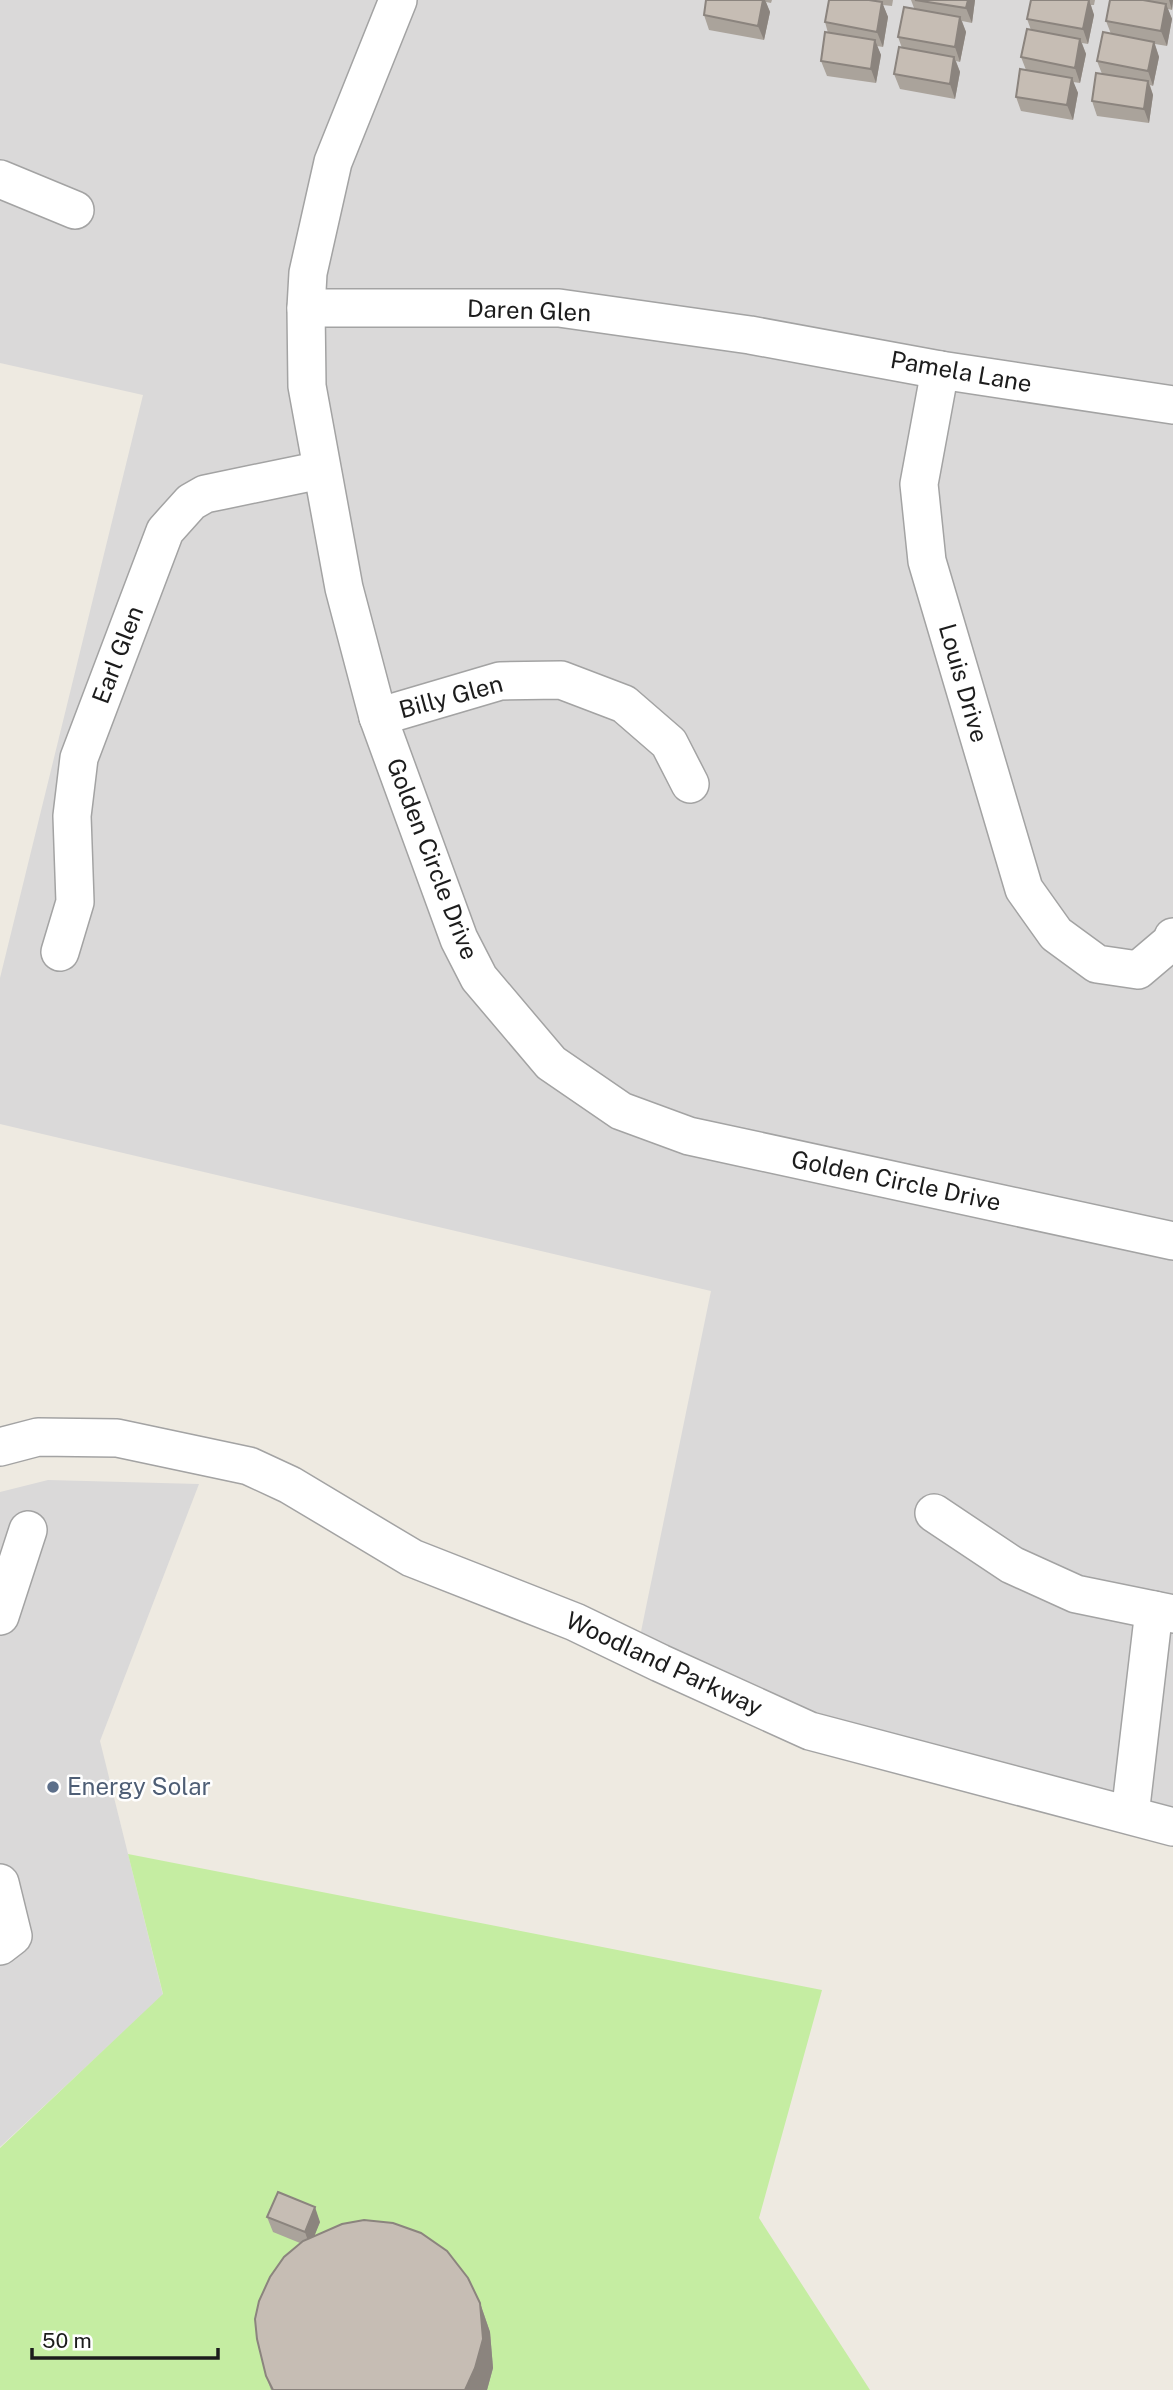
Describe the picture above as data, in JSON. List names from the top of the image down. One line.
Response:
{"streets":{"street":["Daren Glen","Pamela Lane","Earl Glen","Louis Drive","Billy Glen","Golden Circle Drive","Woodland Parkway"]},"crossings":[["Daren Glen","Pamela Lane"],["Daren Glen","Golden Circle Drive"],["Pamela Lane","Louis Drive"],["Earl Glen","Golden Circle Drive"],["Billy Glen","Golden Circle Drive"]],"places":["Energy Solar"],"scale_bar":"50 m"}
